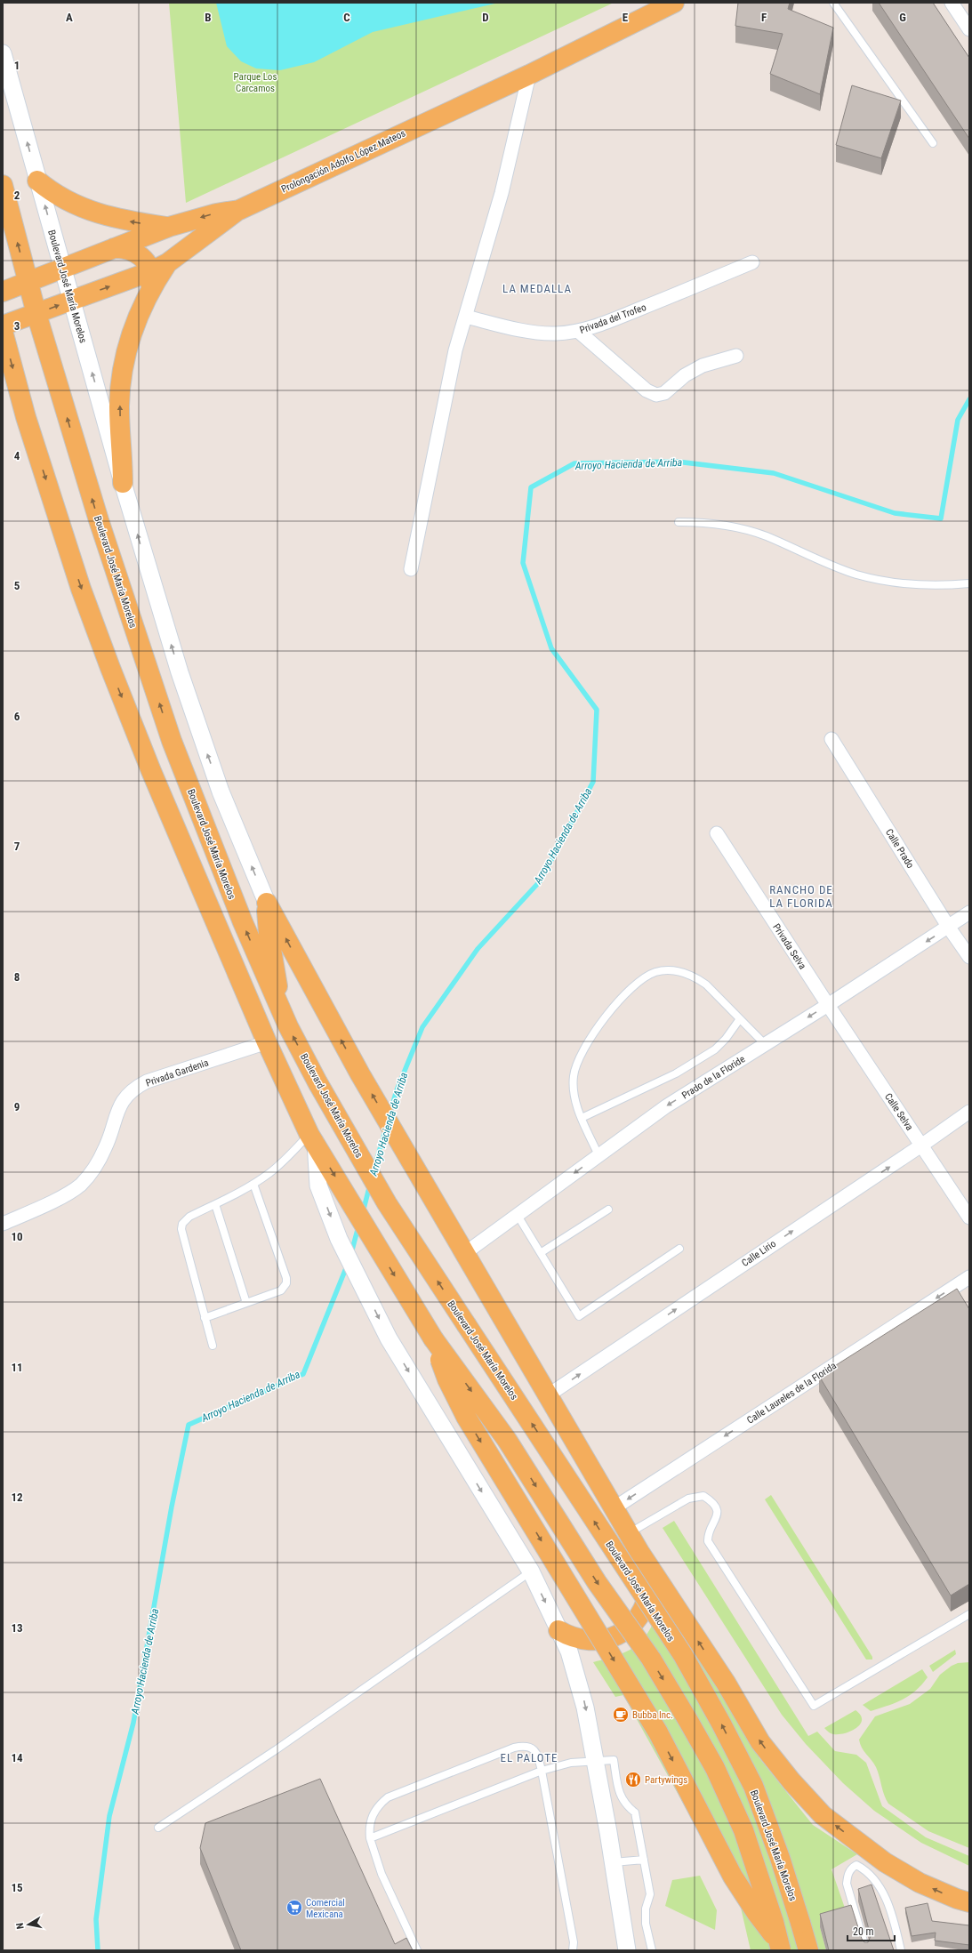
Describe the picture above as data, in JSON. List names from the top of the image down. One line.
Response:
{"streets":{"main road":["Prolongación Adolfo López Mateos","Boulevard José María Morelos"],"street":["Privada del Trofeo","Calle Prado","Privada Selva","Privada Gardenia","Prado de la Floride","Calle Selva","Calle Lirio","Calle Laureles de la Florida"]},"crossings":[["Prolongación Adolfo López Mateos","Boulevard José María Morelos"],["Calle Prado","Prado de la Floride"],["Privada Selva","Prado de la Floride"],["Privada Selva","Calle Selva"],["Prado de la Floride","Calle Selva"],["Calle Selva","Calle Lirio"]],"one_way":["Prado de la Floride","Calle Lirio","Calle Laureles de la Florida"],"districts":["LA MEDALLA","RANCHO DE LA FLORIDA","EL PALOTE"],"water":["Arroyo Hacienda de Arriba"],"parks":["Parque Los Carcamos"],"places":{"cafe":["Bubba Inc."],"restaurant":["Partywings"],"supermarket":["Comercial Mexicana"]},"scale_bar":"20 m","north":"left","grid":{"columns":["A","B","C","D","E","F","G"],"rows":["1","2","3","4","5","6","7","8","9","10","11","12","13","14","15"]}}
